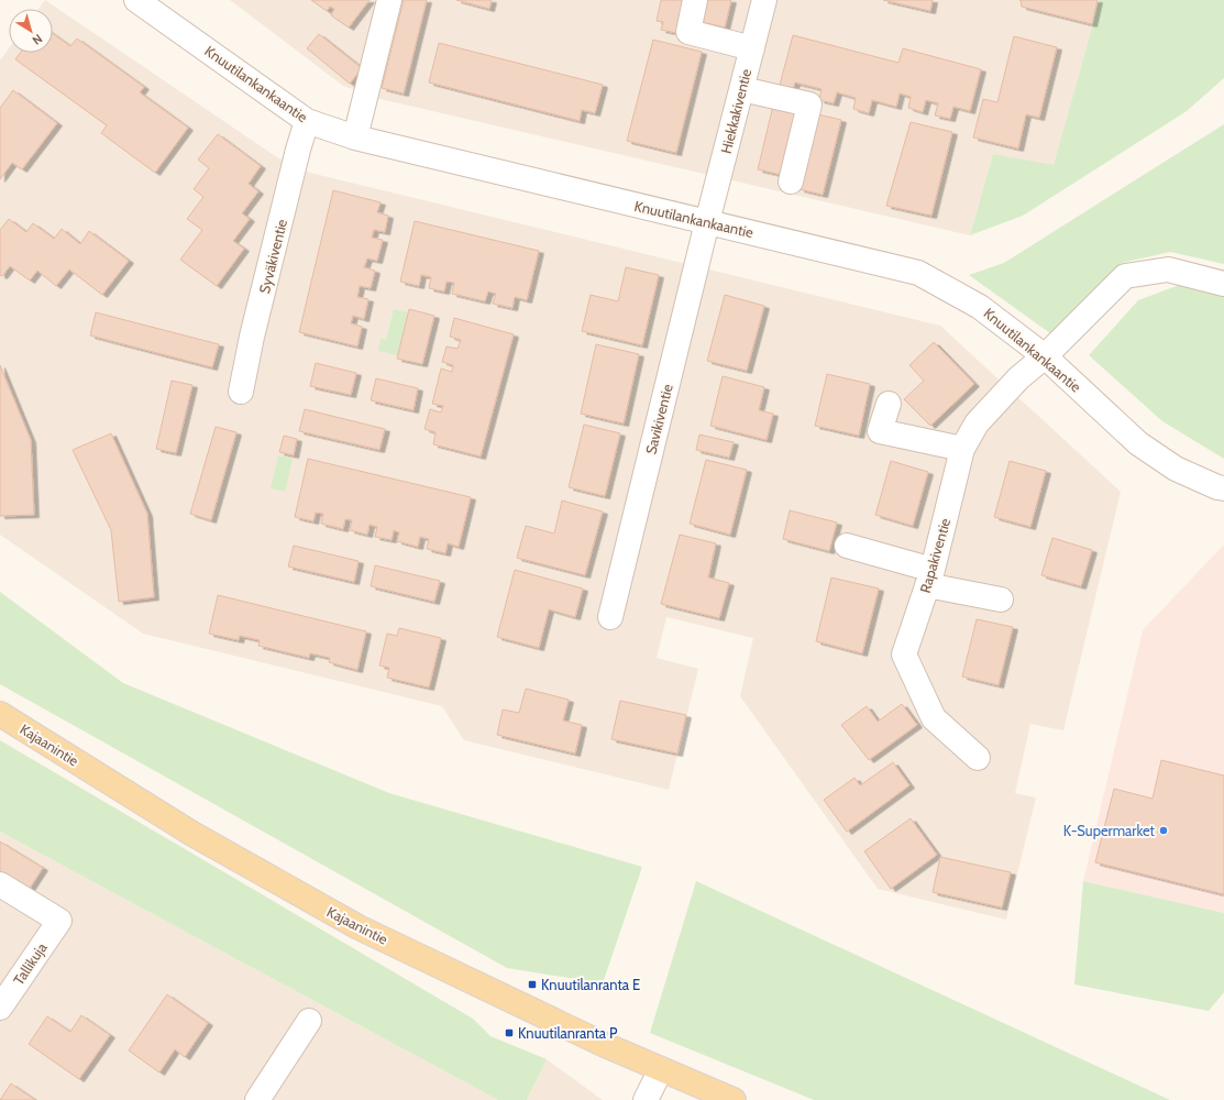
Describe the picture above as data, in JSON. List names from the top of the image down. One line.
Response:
{"streets":{"main road":["Kajaanintie"],"street":["Knuutilankankaantie","Hiekkakiventie","Syväkiventie","Savikiventie","Rapakiventie","Tallikuja"]},"crossings":[["Knuutilankankaantie","Hiekkakiventie"],["Knuutilankankaantie","Syväkiventie"],["Knuutilankankaantie","Savikiventie"],["Knuutilankankaantie","Rapakiventie"],["Hiekkakiventie","Savikiventie"]],"places":{"other":["K-Supermarket"],"transit":["Knuutilanranta E","Knuutilanranta P"]},"north":"bottom right"}
